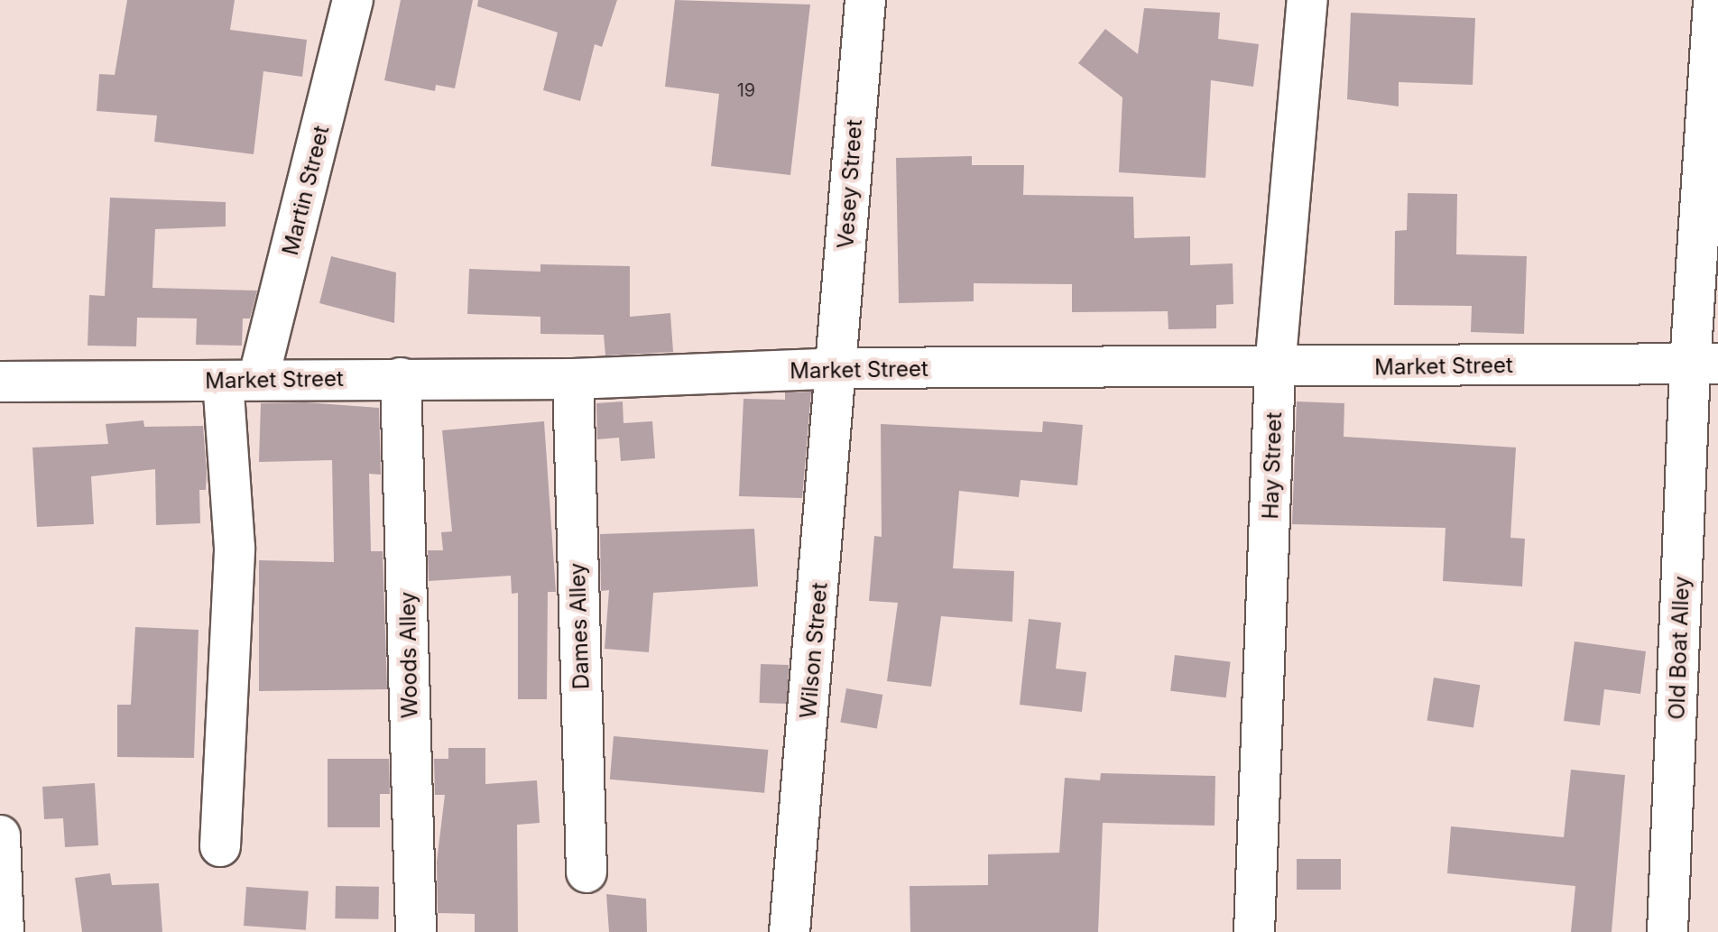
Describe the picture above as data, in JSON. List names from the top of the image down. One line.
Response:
{"streets":{"street":["Vesey Street","Martin Street","Market Street","Hay Street","Dames Alley","Old Boat Alley","Wilson Street","Woods Alley"]},"crossings":[["Vesey Street","Market Street"],["Vesey Street","Wilson Street"],["Martin Street","Market Street"],["Market Street","Hay Street"],["Market Street","Dames Alley"],["Market Street","Old Boat Alley"],["Market Street","Wilson Street"],["Market Street","Woods Alley"]],"house_numbers":["19"]}
